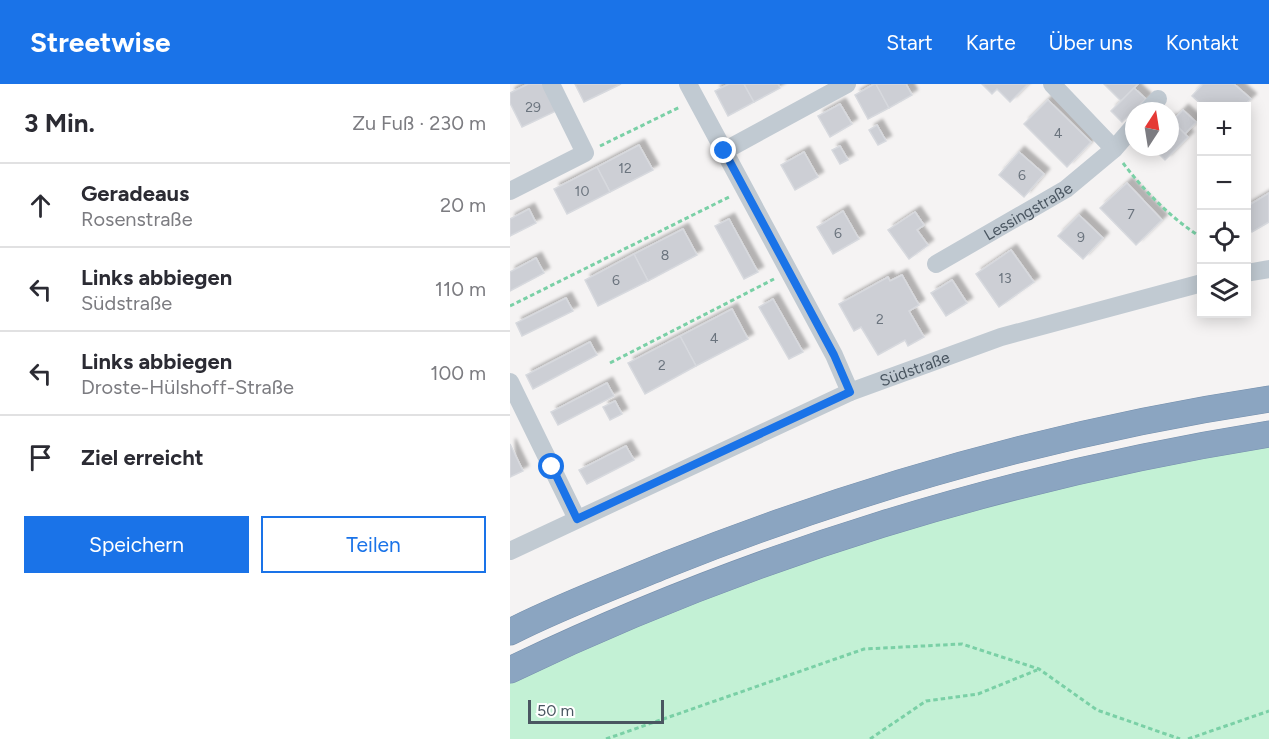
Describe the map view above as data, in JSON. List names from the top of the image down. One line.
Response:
{"streets":{"street":["Lessingstraße","Südstraße"]},"house_numbers":["29","4","12","6","10","7","6","9","8","13","6","2","4","2"],"scale_bar":"50 m","north":"top","page":{"header":"Streetwise","nav":["Start","Karte","Über uns","Kontakt"],"heading":["3 Min.","Zu Fuß · 230 m"],"map_buttons":["+","−"],"list":[["Geradeaus","Rosenstraße","20 m"],["Links abbiegen","Südstraße","110 m"],["Links abbiegen","Droste-Hülshoff-Straße","100 m"],"Ziel erreicht"],"buttons":["Speichern","Teilen"],"scale":"50 m"}}
